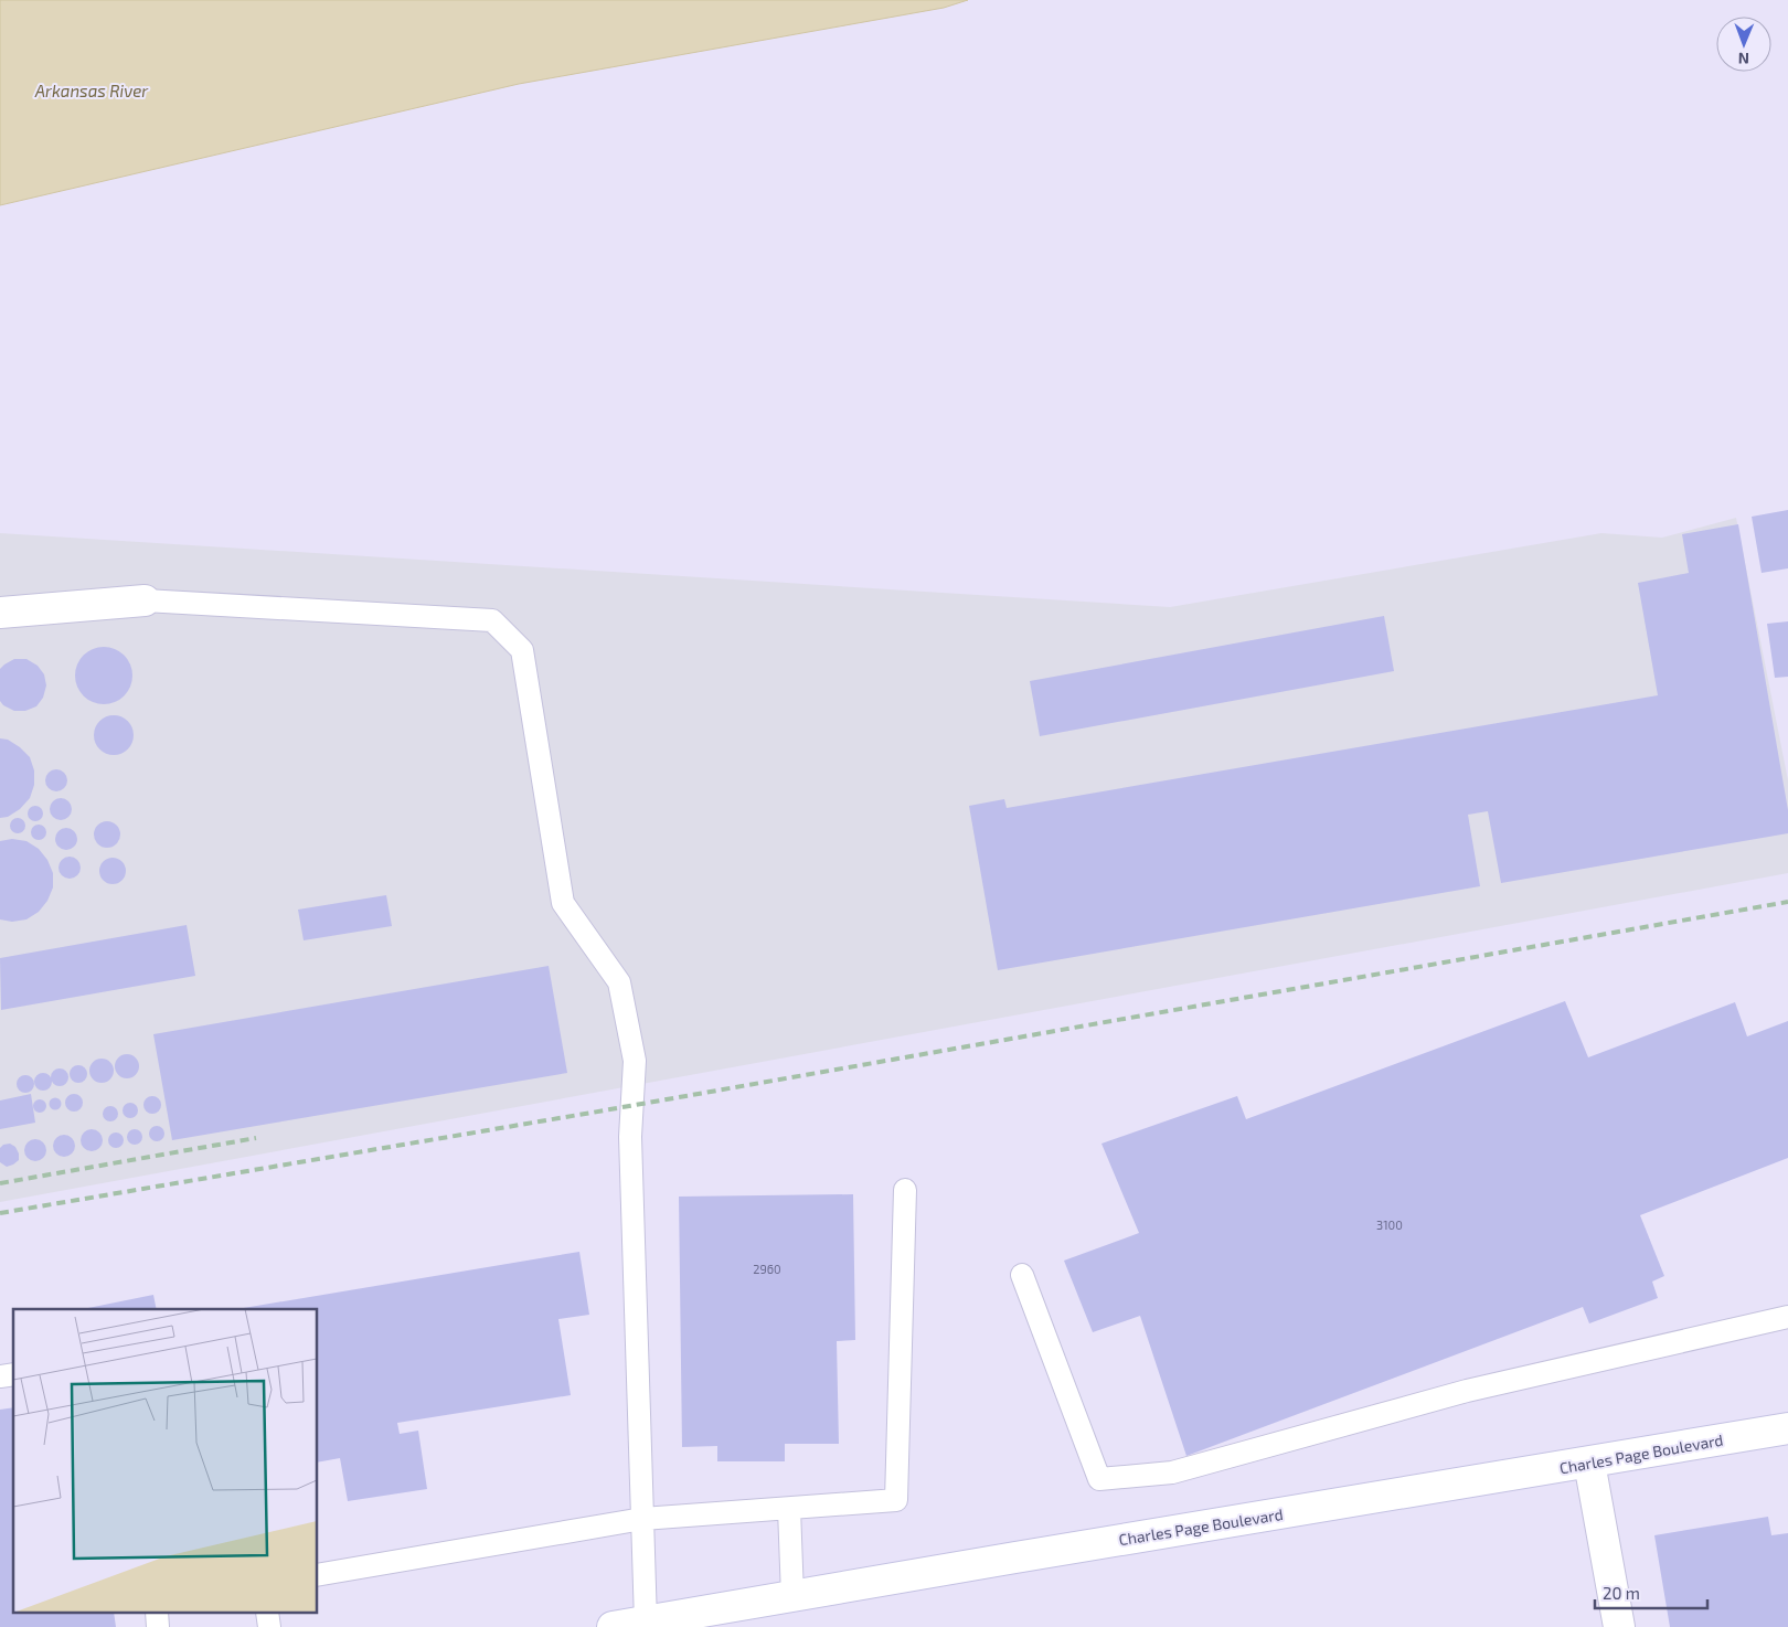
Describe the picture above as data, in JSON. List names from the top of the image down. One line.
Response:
{"streets":{"main road":["Charles Page Boulevard"]},"water":["Arkansas River"],"house_numbers":["3100","2960"],"scale_bar":"20 m","north":"bottom"}
